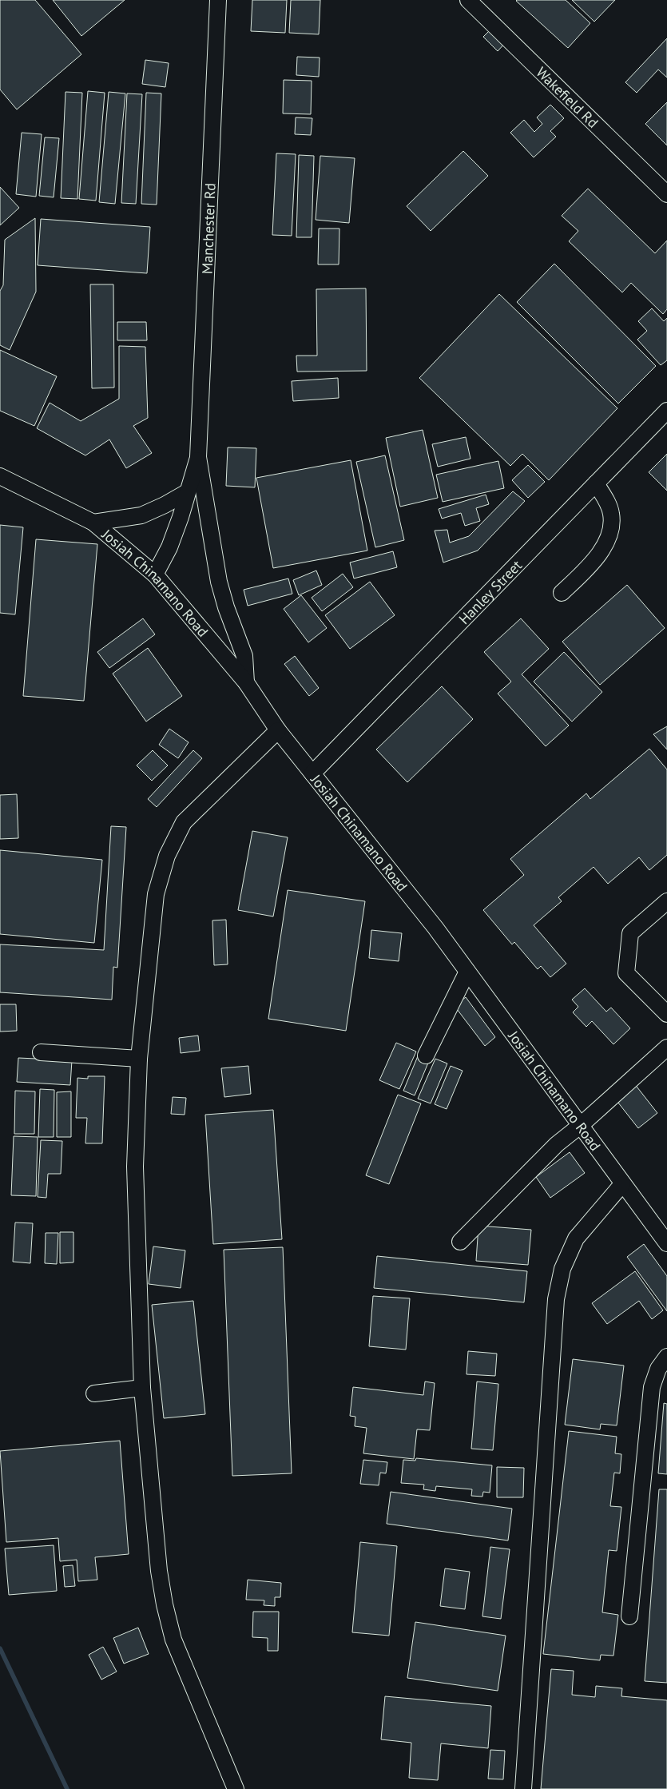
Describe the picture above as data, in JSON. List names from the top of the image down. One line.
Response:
{"streets":{"street":["Wakefield Rd","Manchester Rd","Josiah Chinamano Road","Hanley Street"]},"crossings":[["Josiah Chinamano Road","Hanley Street"]]}
